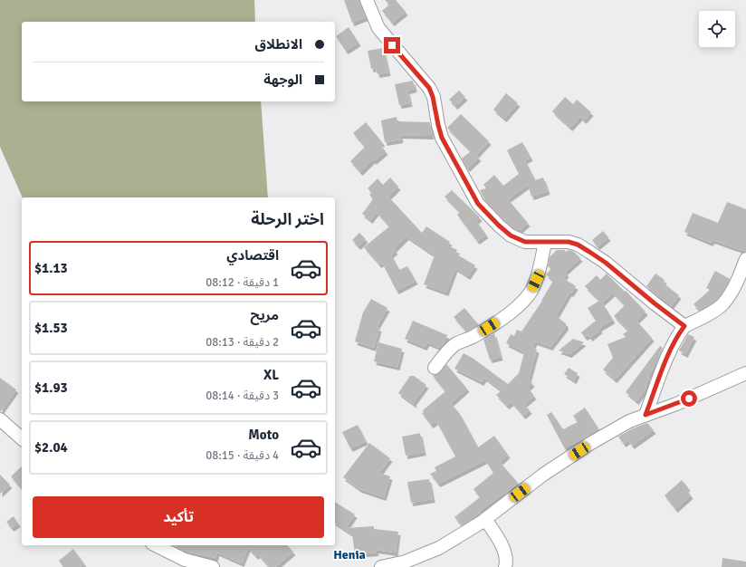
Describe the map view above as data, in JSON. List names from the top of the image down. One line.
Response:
{"districts":["Henia"],"page":{"banner":["الانطلاق","الوجهة"],"heading":"اختر الرحلة","list":[{"name":"اقتصادي","note":"1 دقيقة · 08:12","value":"$1.13"},{"name":"مريح","note":"2 دقيقة · 08:13","value":"$1.53"},{"name":"XL","note":"3 دقيقة · 08:14","value":"$1.93"},{"name":"Moto","note":"4 دقيقة · 08:15","value":"$2.04"}],"buttons":"تأكيد"}}
